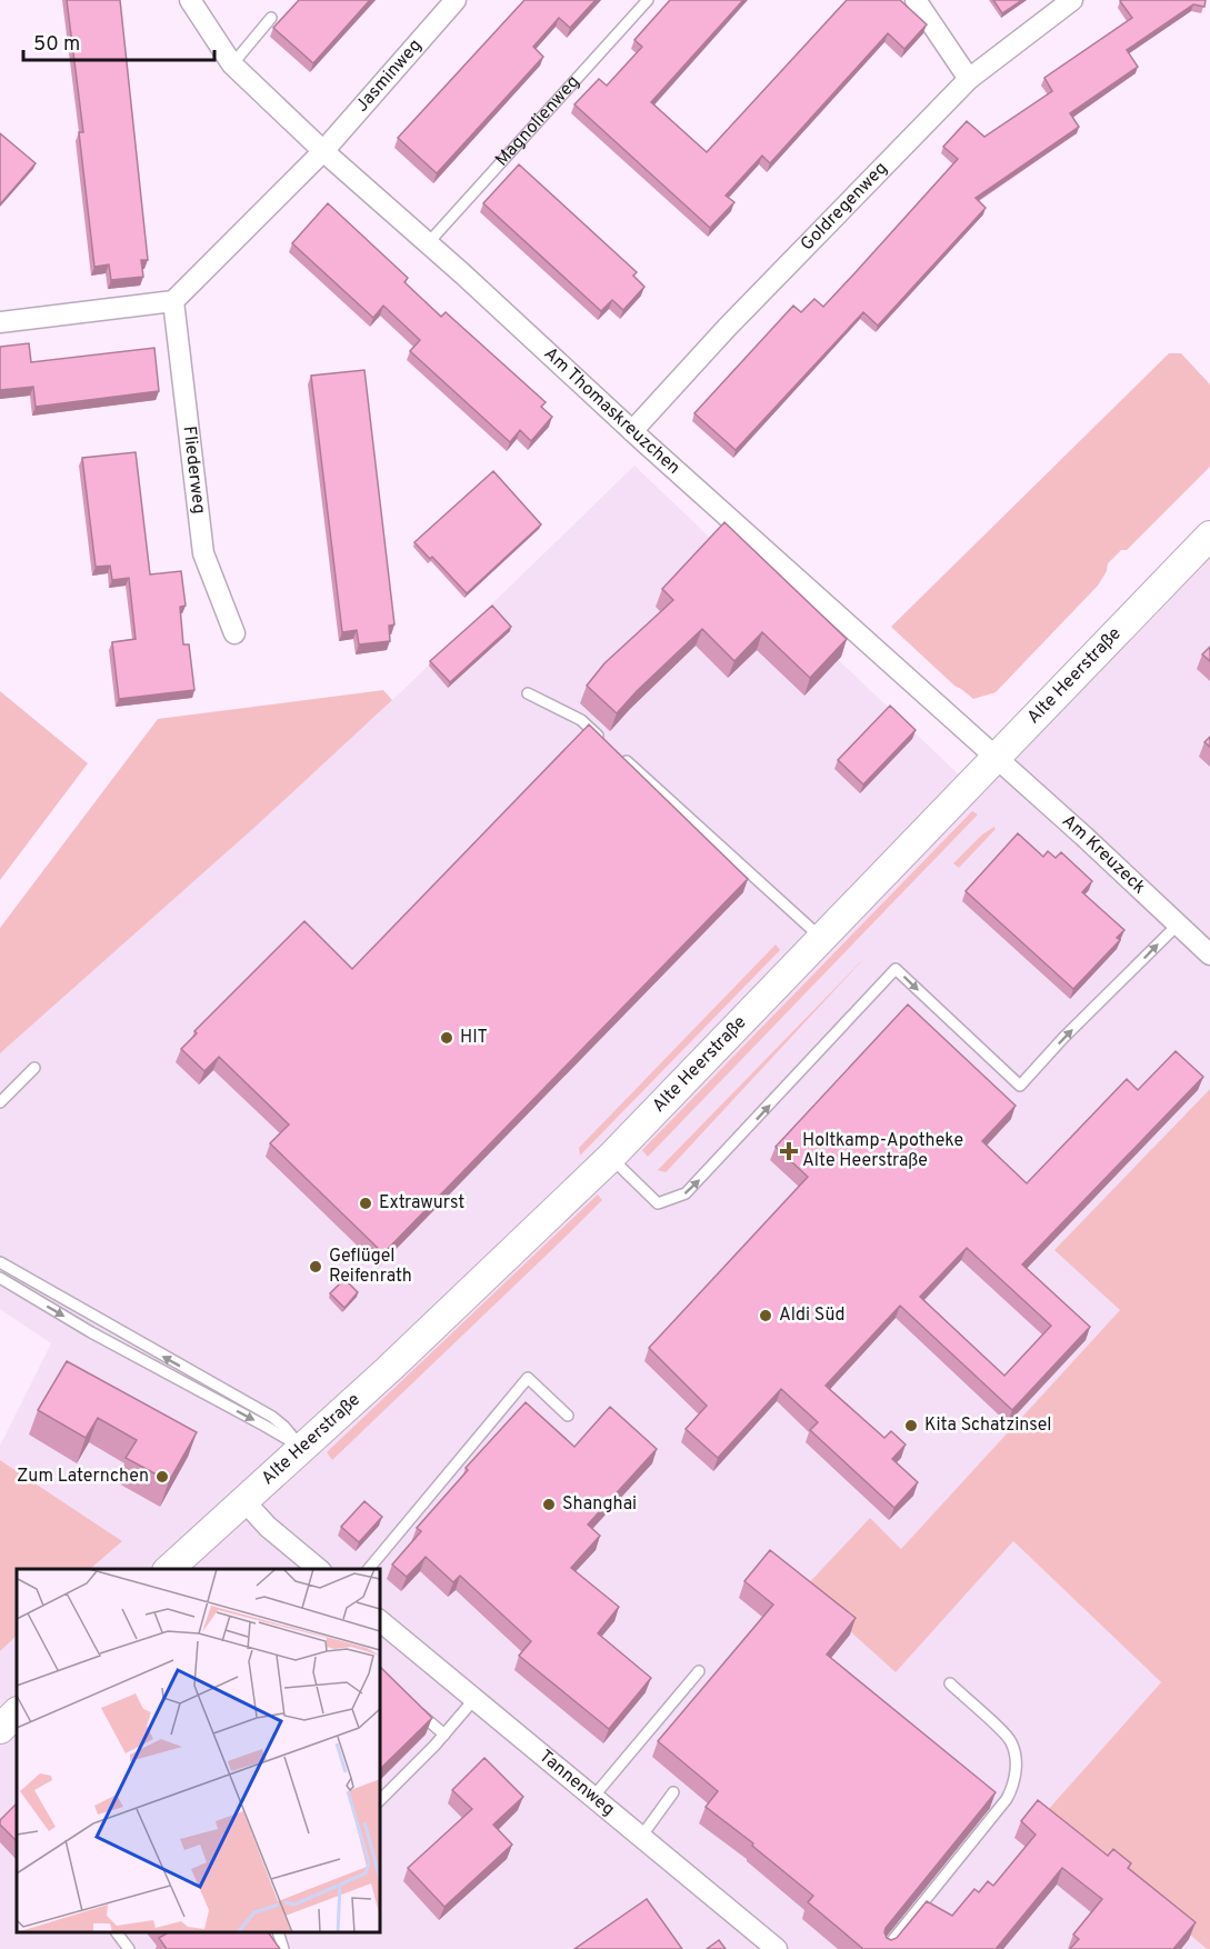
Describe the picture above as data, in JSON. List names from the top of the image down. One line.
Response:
{"streets":{"street":["Jasminweg","Goldregenweg","Am Thomaskreuzchen","Fliederweg","Alte Heerstraße","Am Kreuzeck","Tannenweg"],"lane":["Magnolienweg"]},"crossings":[["Jasminweg","Am Thomaskreuzchen"],["Magnolienweg","Am Thomaskreuzchen"],["Goldregenweg","Am Thomaskreuzchen"],["Am Thomaskreuzchen","Alte Heerstraße"],["Am Thomaskreuzchen","Am Kreuzeck"],["Alte Heerstraße","Am Kreuzeck"]],"places":{"other":["HIT","Extrawurst","Geflügel Reifenrath","Aldi Süd","Kita Schatzinsel","Zum Laternchen","Shanghai"],"health":["Holtkamp-Apotheke Alte Heerstraße"]},"scale_bar":"50 m"}
